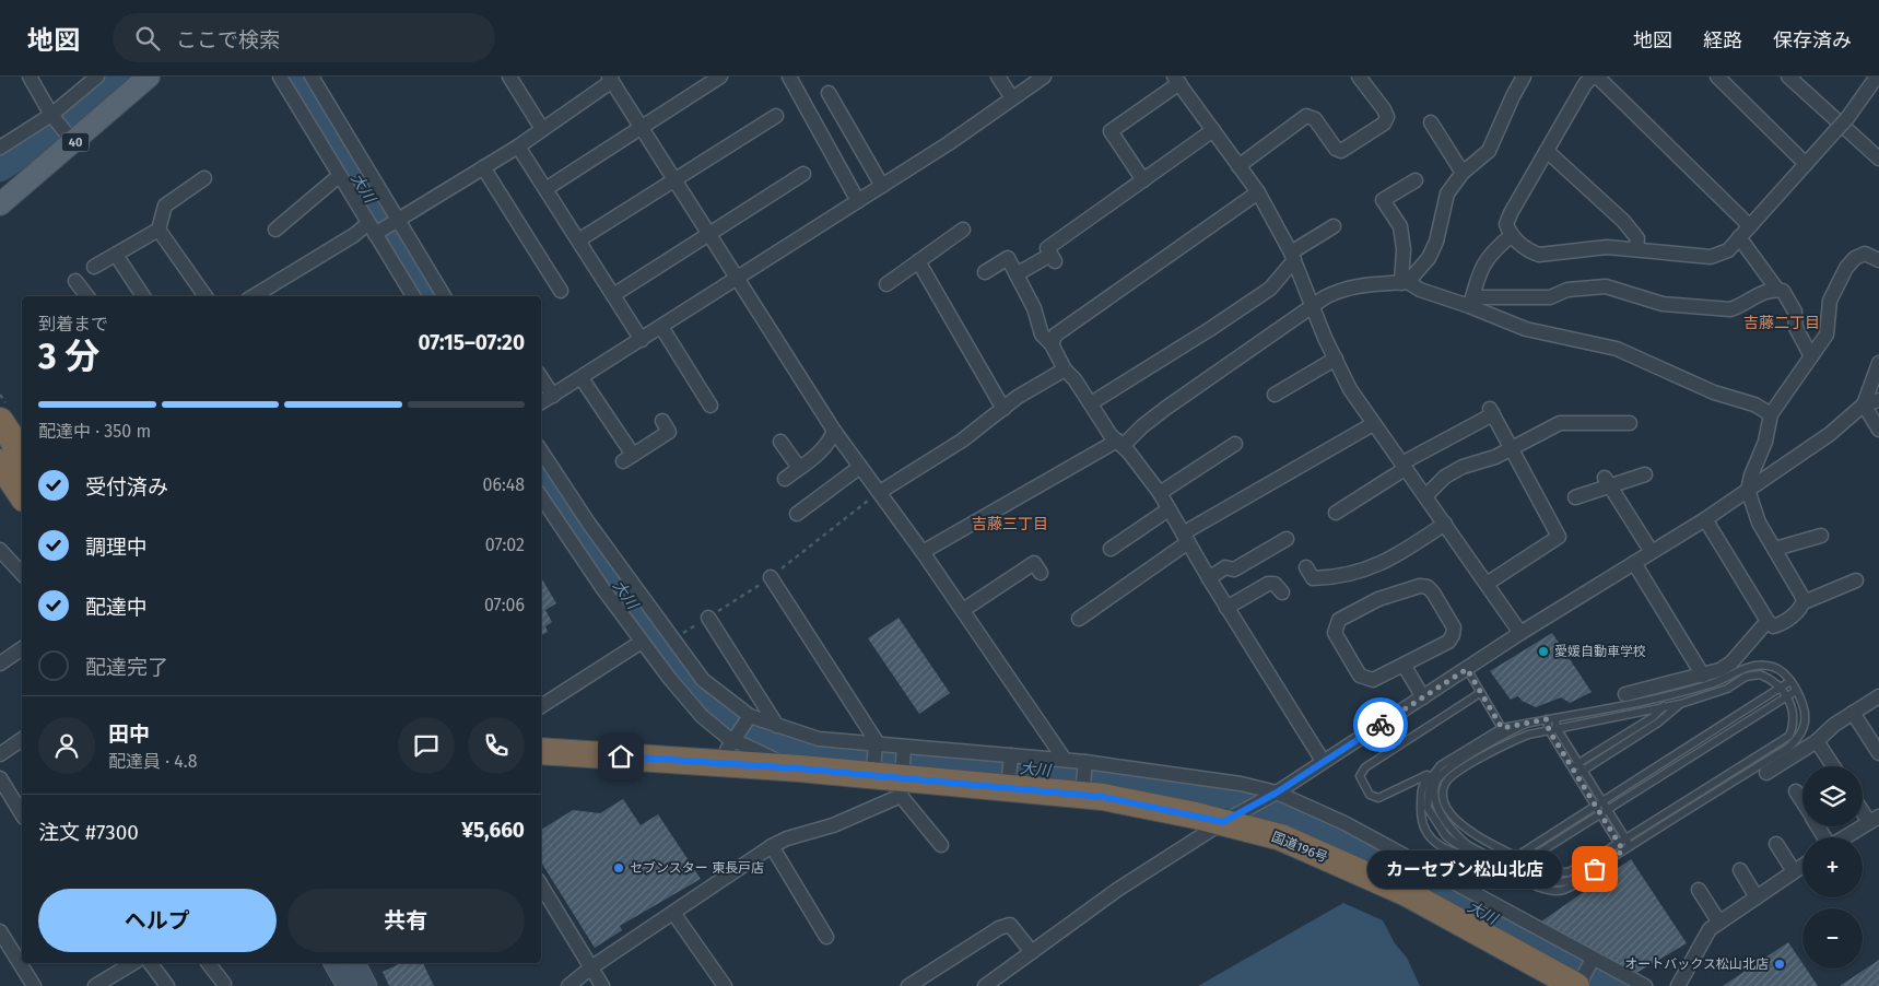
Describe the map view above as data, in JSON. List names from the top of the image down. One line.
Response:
{"streets":{"highway":["国道196号"],"main road":["40"]},"districts":["吉藤二丁目","吉藤三丁目"],"water":["大川"],"places":["愛媛自動車学校","セブンスター 東長戸店","カーセブン松山北店","オートバックス松山北店"],"page":{"header":"地図","search":"ここで検索","nav":["地図","経路","保存済み"],"heading":["3 分","到着まで","07:15–07:20"],"panel":["田中","配達員 · 4.8","注文 #7300","¥5,660"],"bar":"配達中 · 350 m","list":[["受付済み","06:48"],["調理中","07:02"],["配達中","07:06"],"配達完了"],"map_buttons":["+","−"],"bubble":"カーセブン松山北店","buttons":["ヘルプ","共有"]}}
